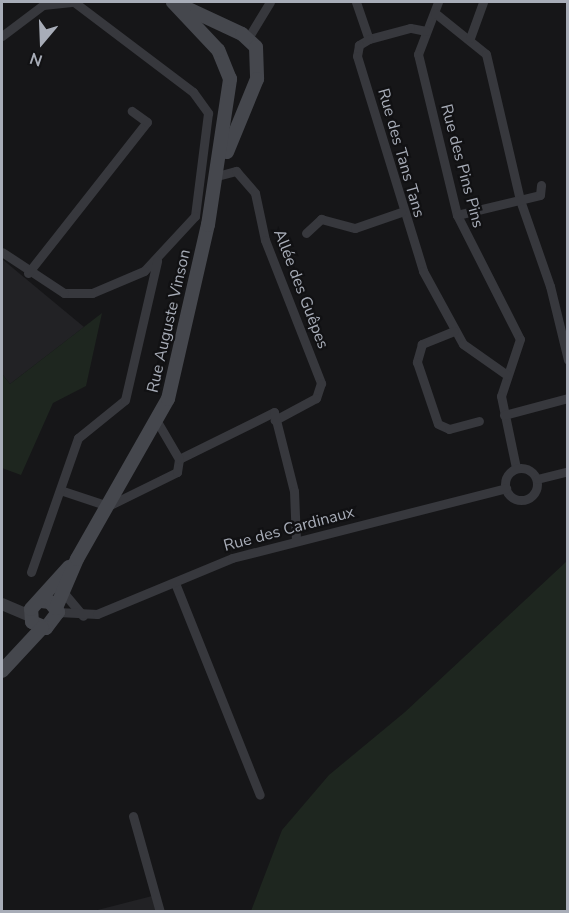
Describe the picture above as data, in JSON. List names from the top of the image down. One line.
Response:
{"streets":{"main road":["Rue Auguste Vinson"],"street":["Rue des Tans Tans","Rue des Pins Pins","Allée des Guêpes","Rue des Cardinaux"]},"crossings":[["Rue des Tans Tans","Rue des Pins Pins"],["Rue des Pins Pins","Rue des Cardinaux"],["Allée des Guêpes","Rue Auguste Vinson"]],"north":"bottom"}
